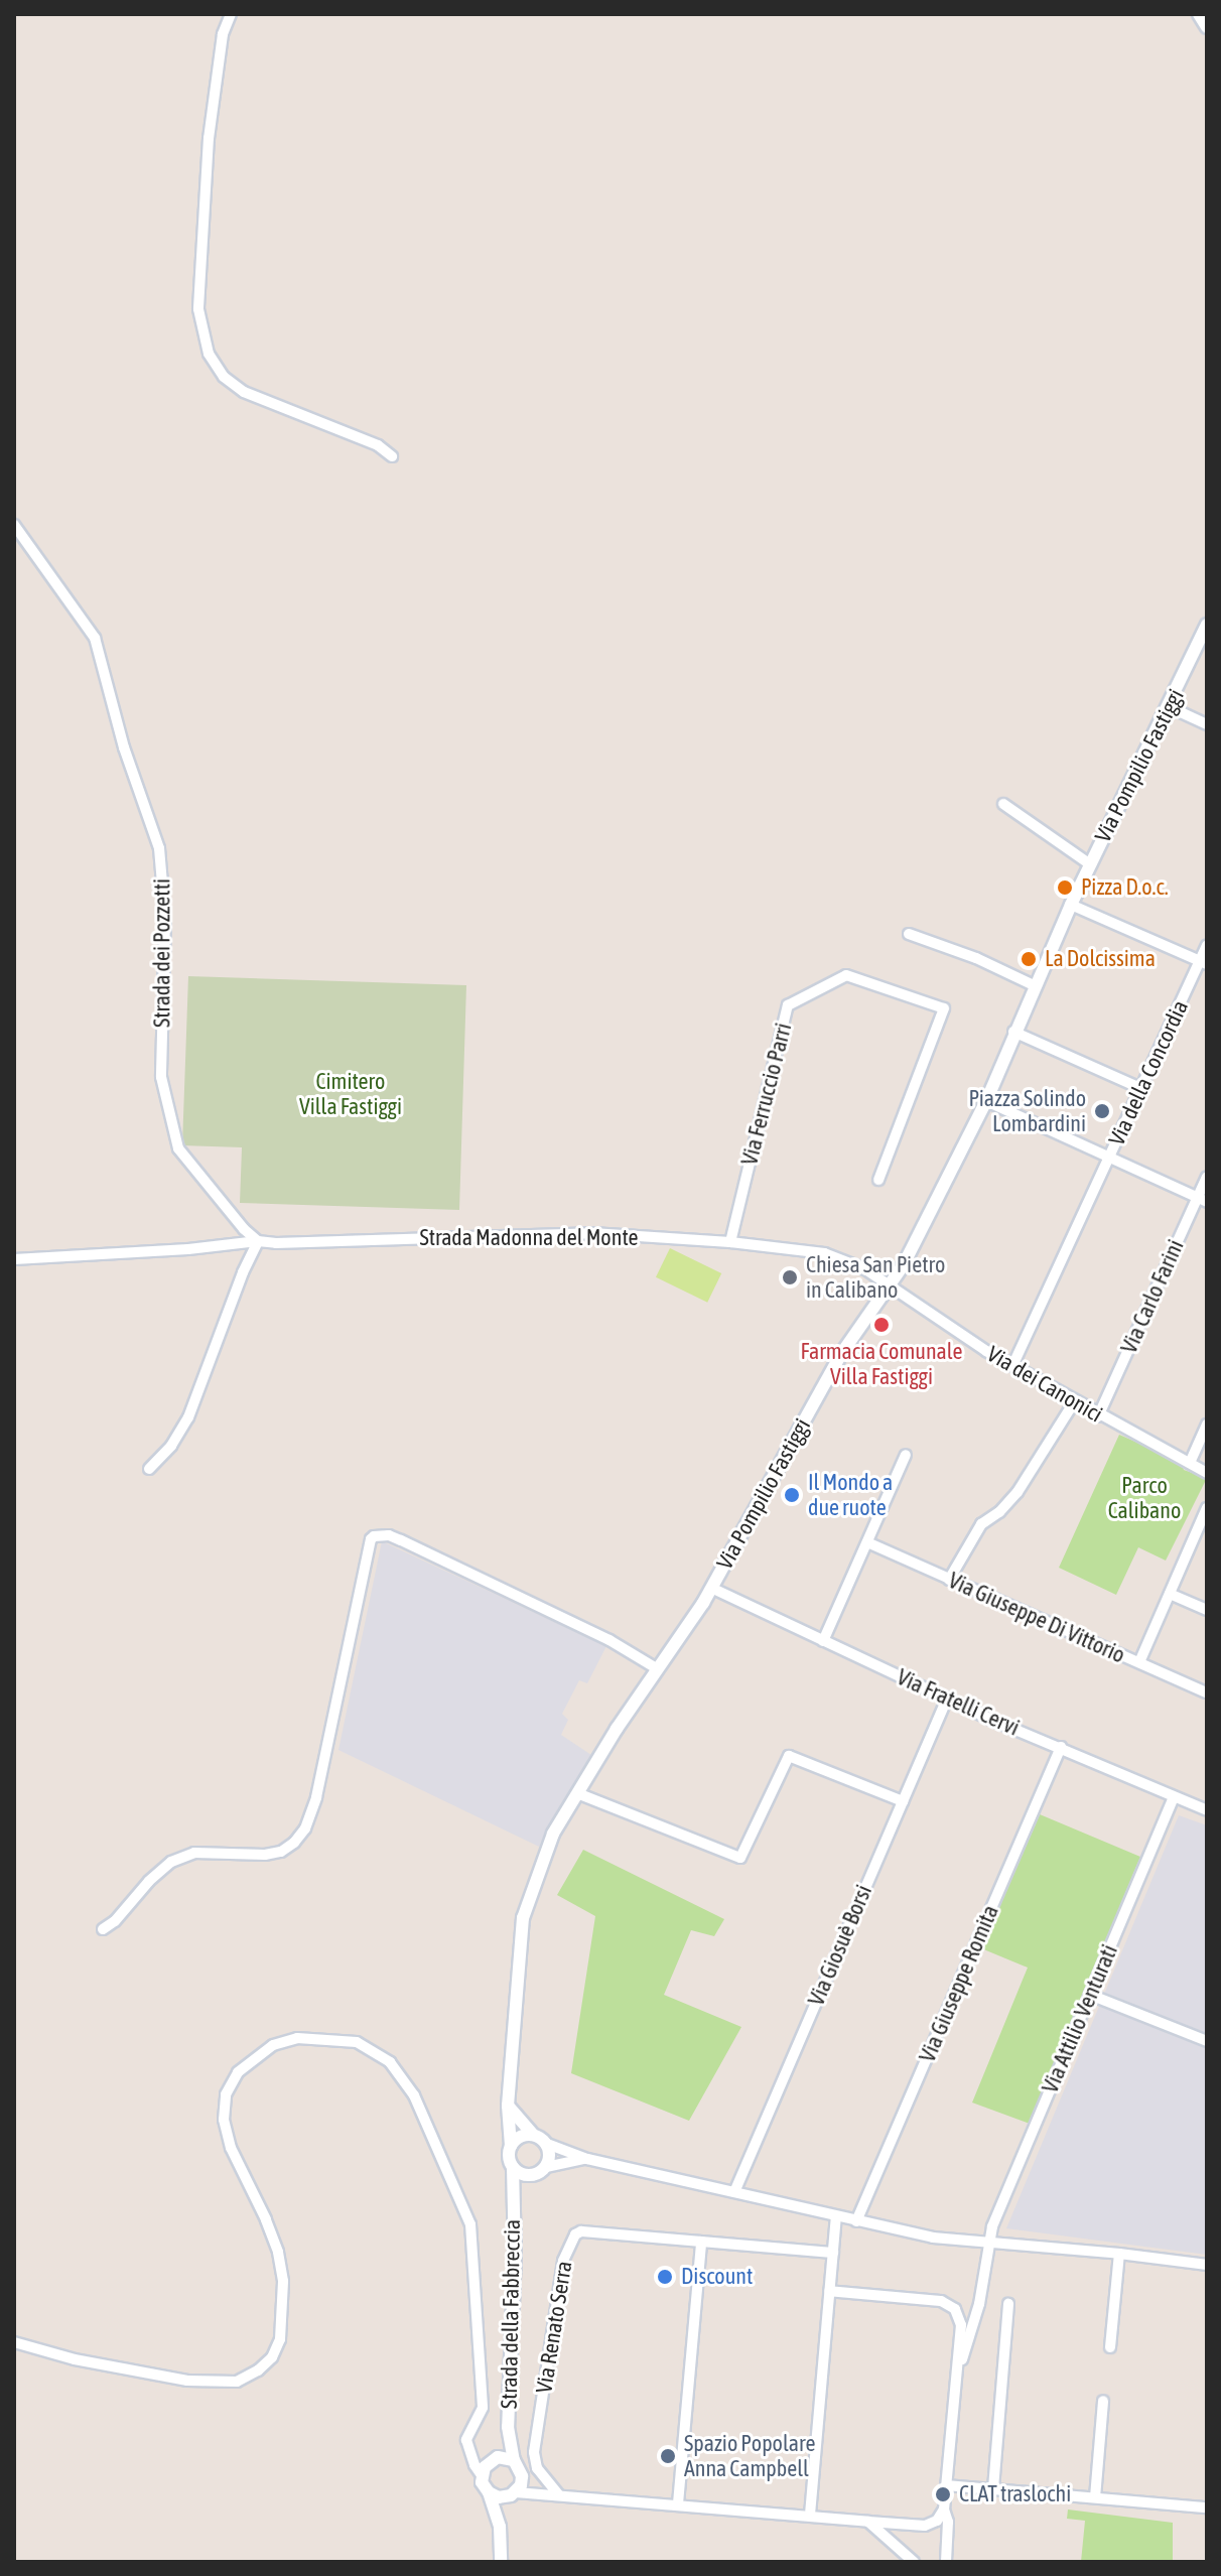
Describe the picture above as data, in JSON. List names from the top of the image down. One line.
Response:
{"streets":{"street":["Via Pompilio Fastiggi","Strada dei Pozzetti","Via della Concordia","Via Ferruccio Parri","Strada Madonna del Monte","Via Carlo Farini","Via dei Canonici","Via Giuseppe Di Vittorio","Via Fratelli Cervi","Via Giosuè Borsi","Via Giuseppe Romita","Via Attilio Venturati","Strada della Fabbreccia","Via Renato Serra"]},"crossings":[["Via Pompilio Fastiggi","Via della Concordia"],["Via Pompilio Fastiggi","Strada Madonna del Monte"],["Via Pompilio Fastiggi","Via dei Canonici"],["Via Pompilio Fastiggi","Via Fratelli Cervi"],["Via Pompilio Fastiggi","Strada della Fabbreccia"],["Strada dei Pozzetti","Strada Madonna del Monte"],["Via della Concordia","Via dei Canonici"],["Via Ferruccio Parri","Strada Madonna del Monte"],["Strada Madonna del Monte","Via dei Canonici"],["Via Carlo Farini","Via dei Canonici"],["Via Fratelli Cervi","Via Giosuè Borsi"],["Via Fratelli Cervi","Via Giuseppe Romita"],["Via Fratelli Cervi","Via Attilio Venturati"]],"parks":["Cimitero Villa Fastiggi","Parco Calibano"],"places":["Pizza D.o.c.","La Dolcissima","Piazza Solindo Lombardini","Chiesa San Pietro in Calibano","Farmacia Comunale Villa Fastiggi","Il Mondo a due ruote","Discount","Spazio Popolare Anna Campbell","CLAT traslochi"]}
